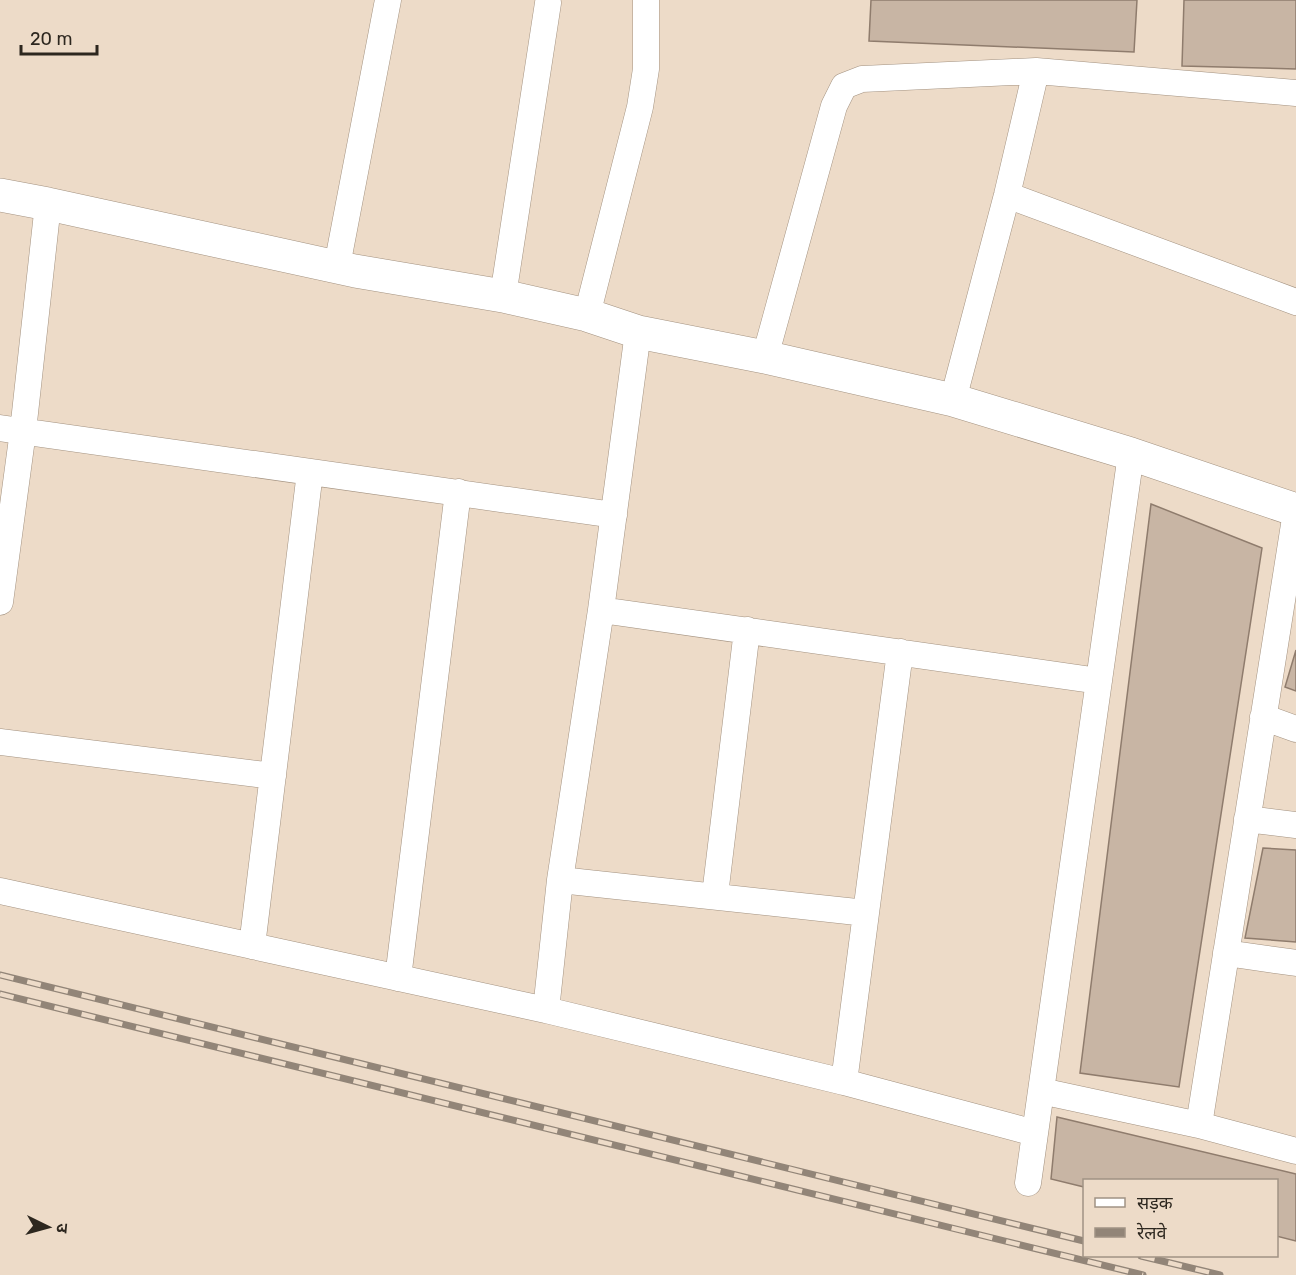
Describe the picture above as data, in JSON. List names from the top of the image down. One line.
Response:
{"legend":["सड़क","रेलवे"],"scale_bar":"20 m","north":"right"}
